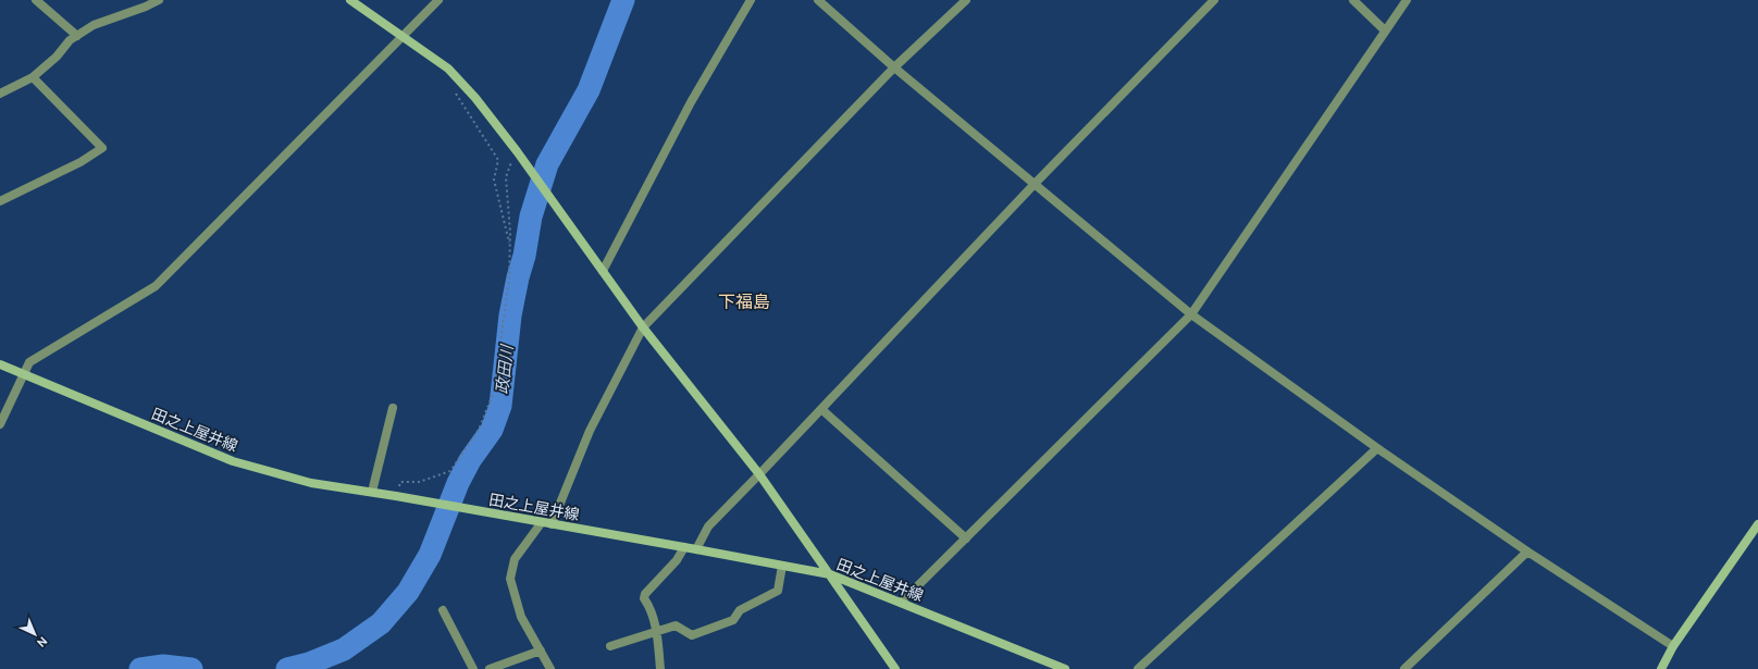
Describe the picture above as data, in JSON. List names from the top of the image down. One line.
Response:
{"streets":{"main road":["田之上屋井線"]},"districts":["下福島"],"water":["政田川"],"north":"bottom right"}
